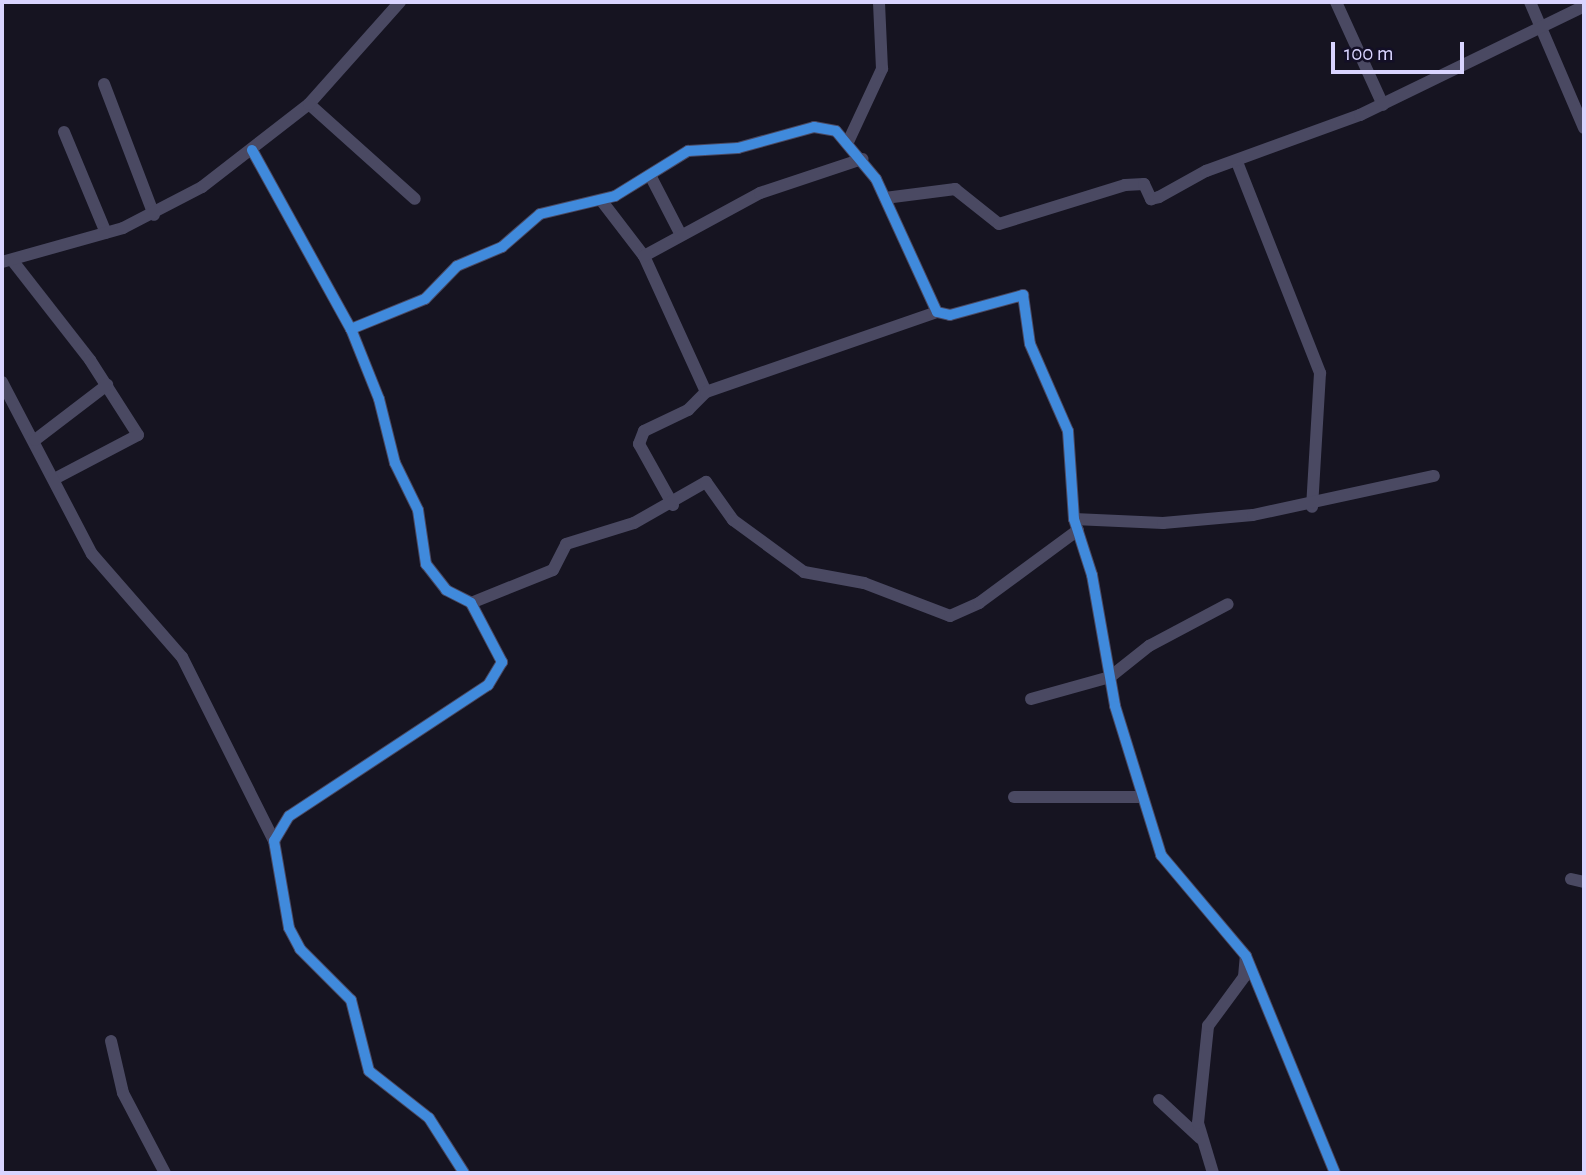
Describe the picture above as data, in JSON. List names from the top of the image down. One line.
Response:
{"scale_bar":"100 m"}
